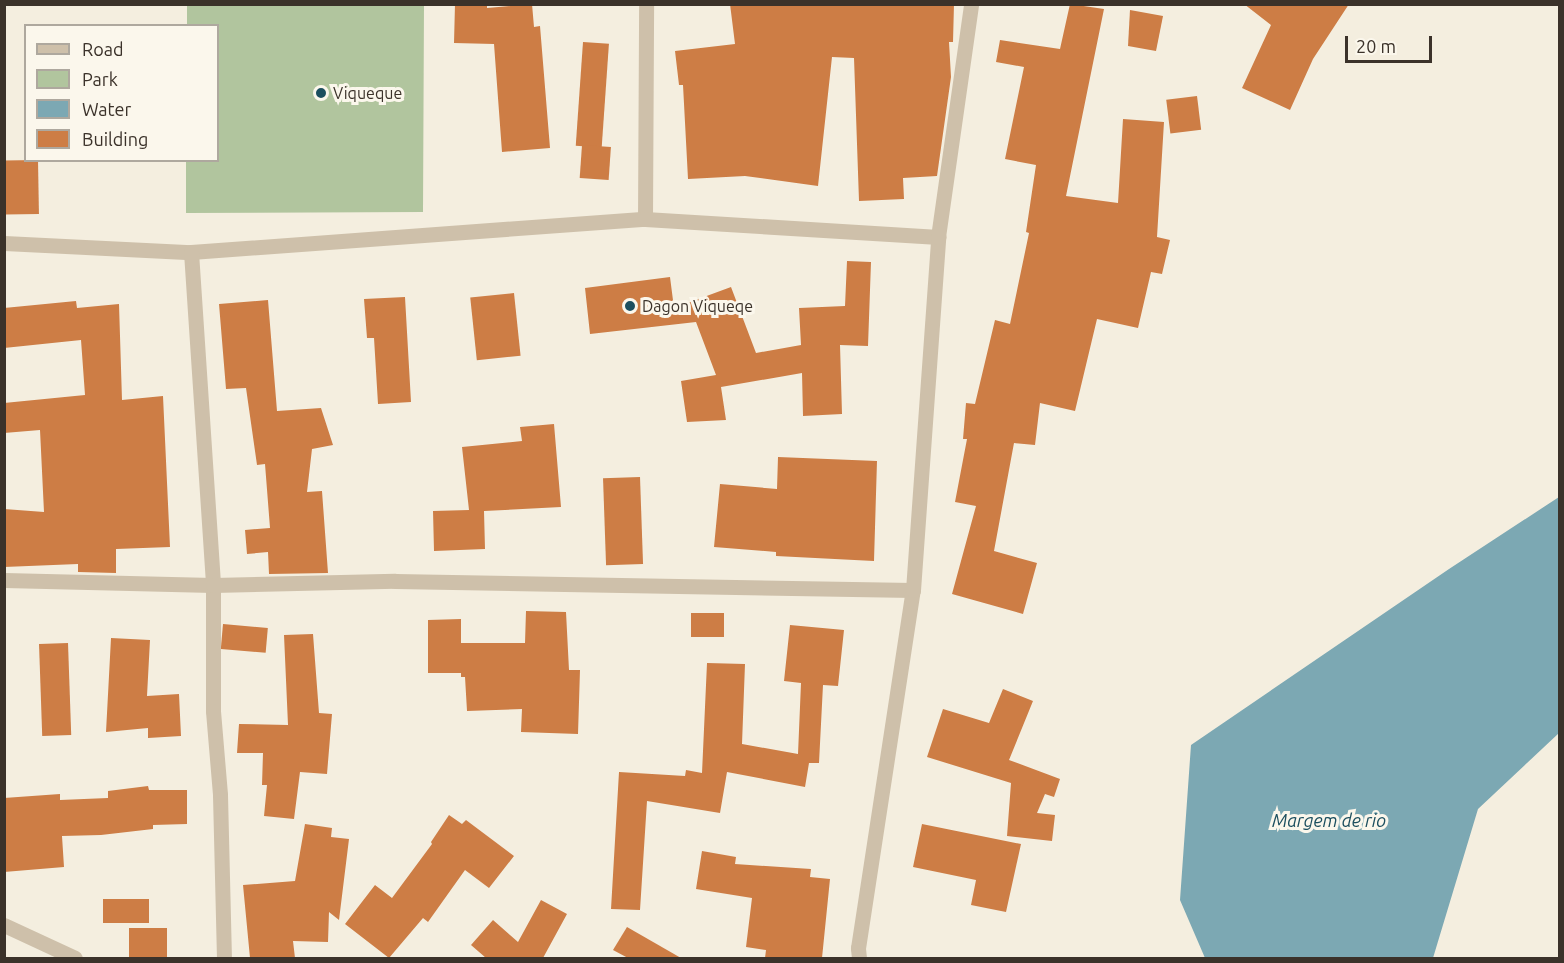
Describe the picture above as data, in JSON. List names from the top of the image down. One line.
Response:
{"water":["Margem de rio"],"places":["Viqueque","Dagon Viqueqe"],"legend":["Road","Park","Water","Building"],"scale_bar":"20 m"}
